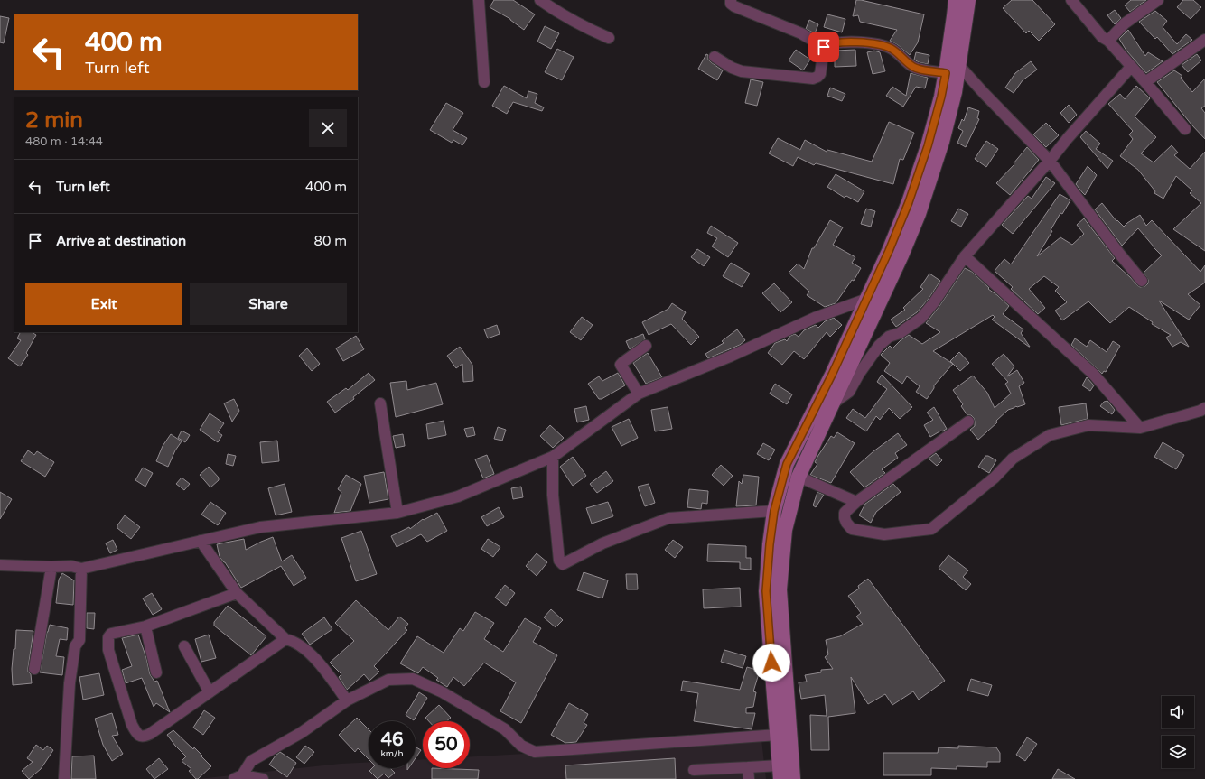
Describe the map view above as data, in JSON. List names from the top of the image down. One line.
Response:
{"page":{"turn":["400 m","Turn left"],"heading":["2 min","480 m · 14:44"],"list":[{"name":"Turn left","value":"400 m"},{"name":"Arrive at destination","value":"80 m"}],"buttons":["Exit","Share"],"speed":"46 km/h","limit":"50"}}
